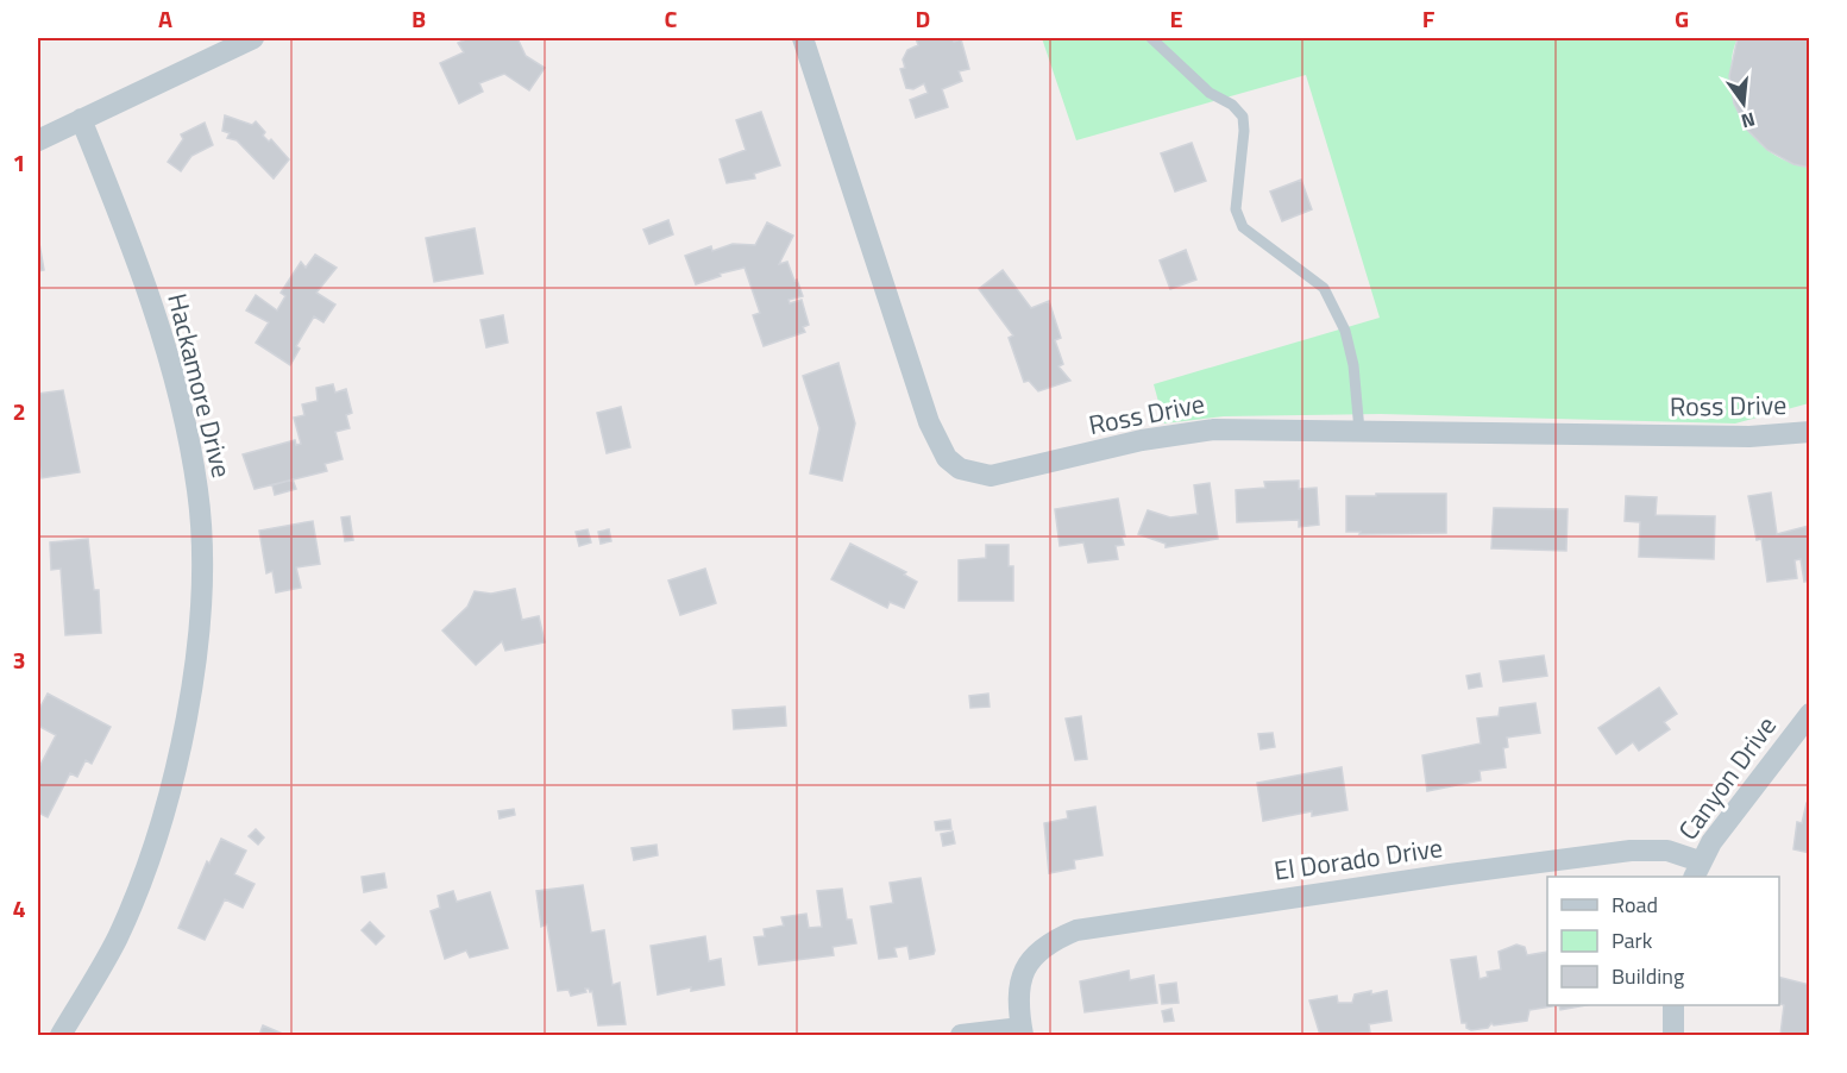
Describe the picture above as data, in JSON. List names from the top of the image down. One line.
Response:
{"streets":{"street":["Hackamore Drive","Ross Drive","Canyon Drive","El Dorado Drive"]},"crossings":[["Canyon Drive","El Dorado Drive"]],"legend":["Road","Park","Building"],"north":"bottom","grid":{"columns":["A","B","C","D","E","F","G"],"rows":["1","2","3","4"]}}
